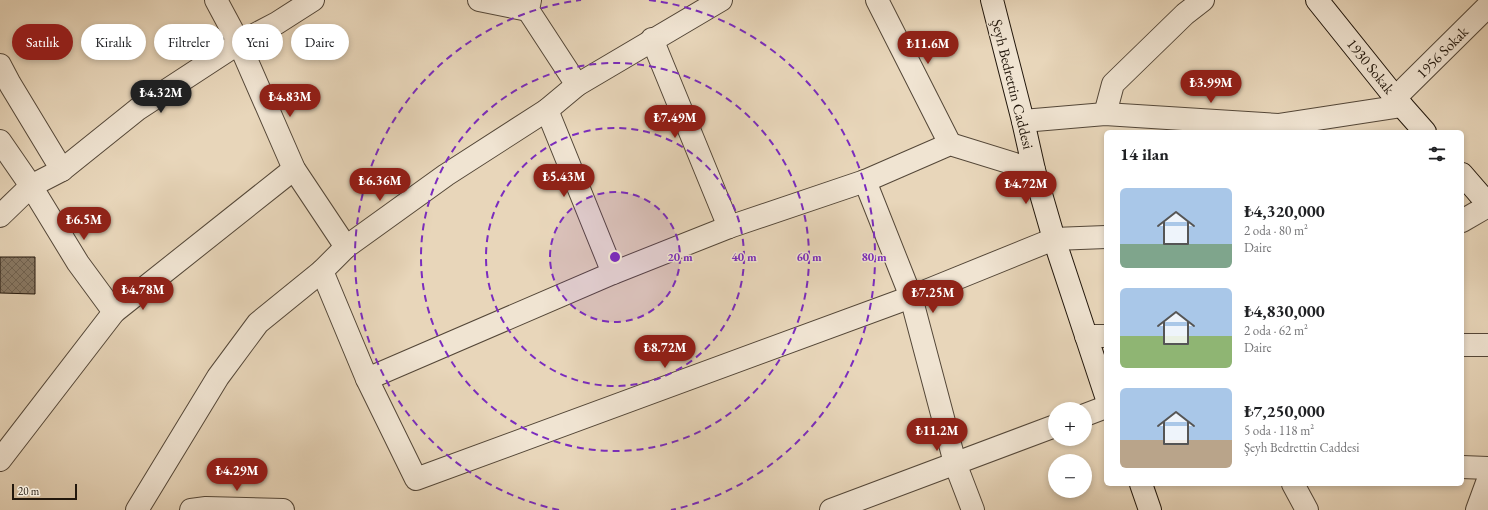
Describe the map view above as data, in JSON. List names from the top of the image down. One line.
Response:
{"streets":{"street":["1956 Sokak","1930 Sokak","Şeyh Bedrettin Caddesi"]},"crossings":[["1956 Sokak","1930 Sokak"]],"scale_bar":"20 m","page":{"chip":["Satılık","Kiralık","Filtreler","Yeni","Daire"],"price":["₺11.6M","₺3.99M","₺4.32M","₺4.83M","₺7.49M","₺5.43M","₺6.36M","₺4.72M","₺6.5M","₺4.78M","₺7.25M","₺8.72M","₺11.2M","₺4.29M"],"heading":"14 ilan","list":[{"name":"₺4,320,000","note":"2 oda · 80 m² · Daire"},{"name":"₺4,830,000","note":"2 oda · 62 m² · Daire"},{"name":"₺7,250,000","note":"5 oda · 118 m² · Şeyh Bedrettin Caddesi"}],"map_buttons":["+","−"],"scale":"20 m"},"rings":["20 m","40 m","60 m","80 m"]}
